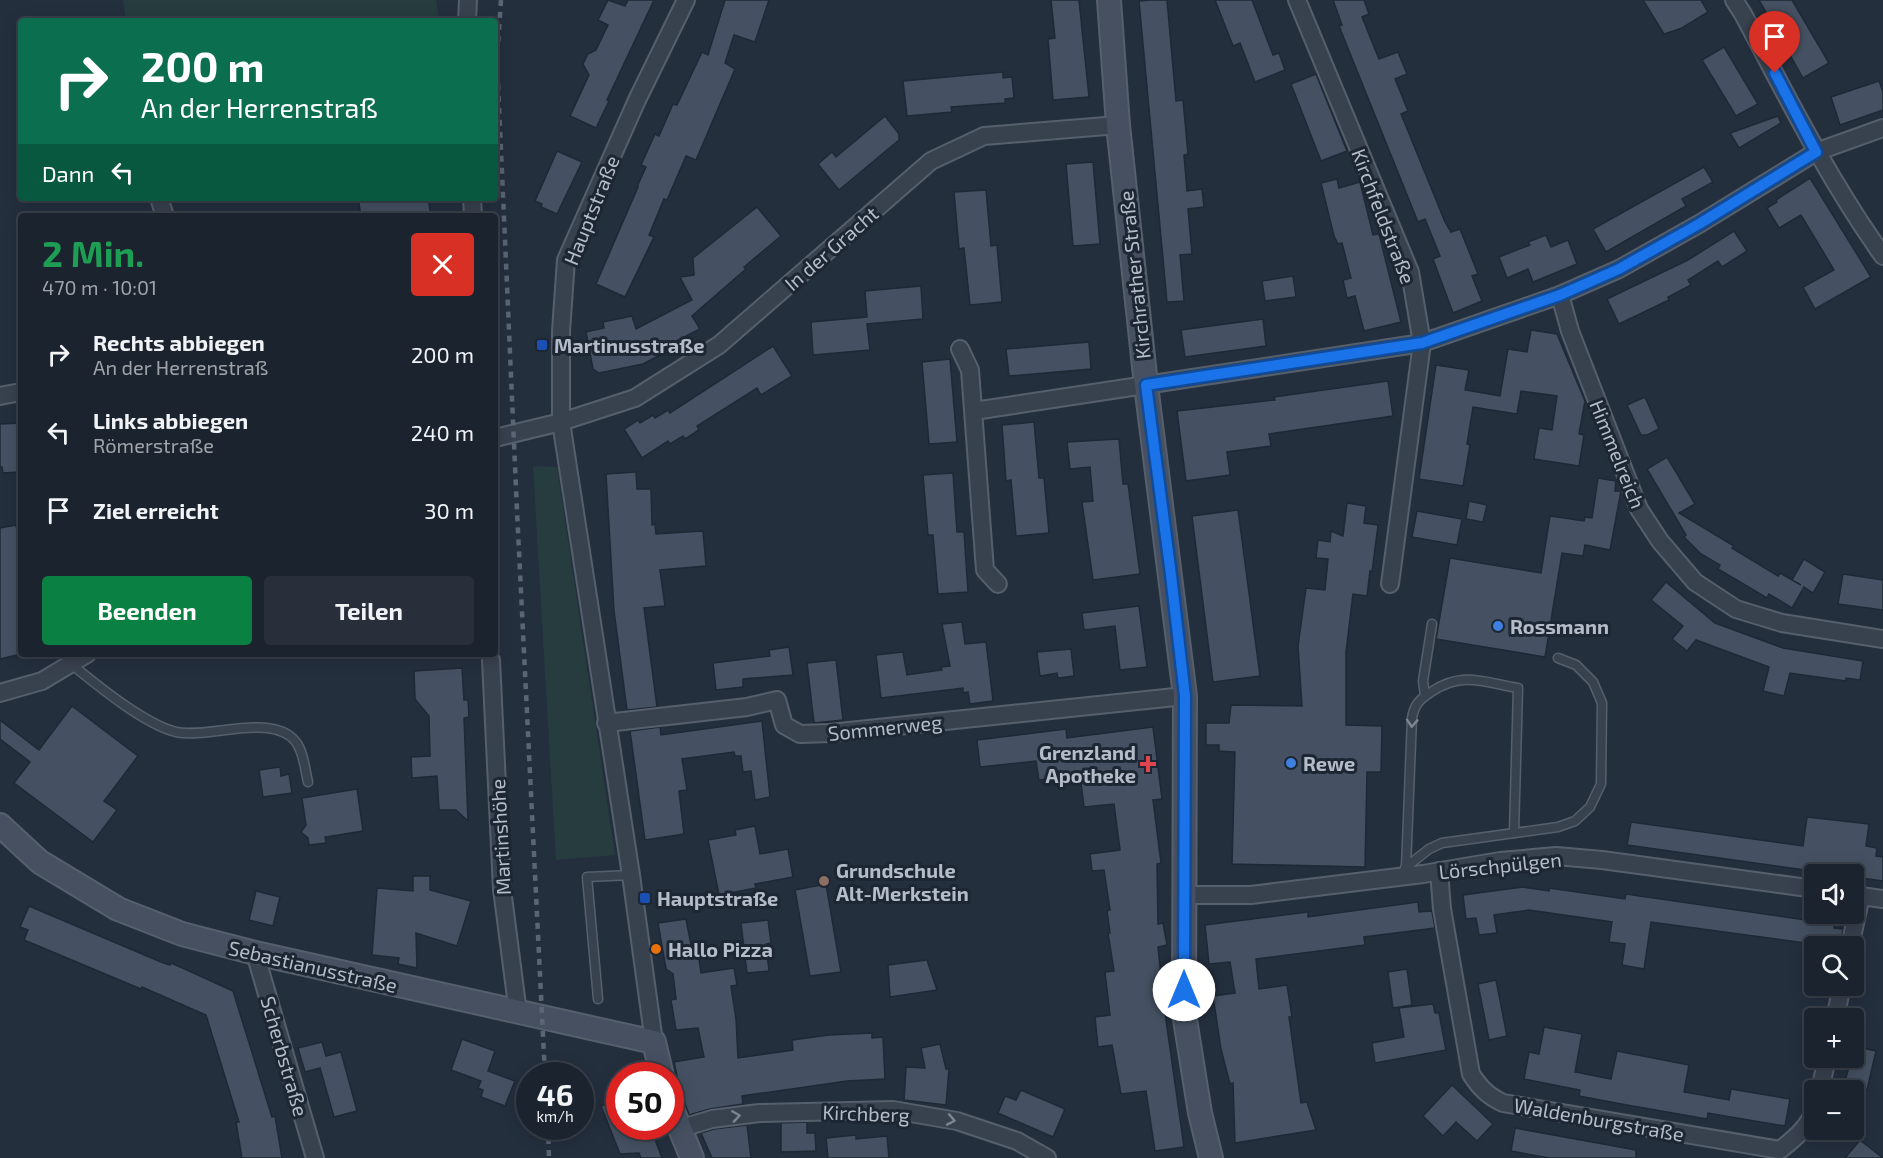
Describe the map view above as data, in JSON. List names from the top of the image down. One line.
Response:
{"streets":{"main road":["Hauptstraße","Kirchrather Straße","Sebastianusstraße"],"street":["Kirchfeldstraße","In der Gracht","Himmelreich","Sommerweg","Martinshöhe","Lörschpülgen","Scherbstraße","Kirchberg","Waldenburgstraße"]},"crossings":[["Hauptstraße","In der Gracht"],["Hauptstraße","Sommerweg"],["Hauptstraße","Sebastianusstraße"],["In der Gracht","Kirchrather Straße"],["Kirchrather Straße","Sommerweg"],["Kirchrather Straße","Lörschpülgen"],["Martinshöhe","Sebastianusstraße"],["Lörschpülgen","Waldenburgstraße"],["Sebastianusstraße","Scherbstraße"]],"one_way":["Kirchberg"],"places":{"transit":["Martinusstraße","Hauptstraße"],"other":["Rossmann","Rewe","Grundschule Alt-Merkstein","Hallo Pizza"],"health":["Grenzland Apotheke"]},"page":{"turn":["200 m","An der Herrenstraß"],"then":"Dann","heading":["2 Min.","470 m · 10:01"],"list":[{"name":"Rechts abbiegen","note":"An der Herrenstraß","value":"200 m"},{"name":"Links abbiegen","note":"Römerstraße","value":"240 m"},{"name":"Ziel erreicht","value":"30 m"}],"buttons":["Beenden","Teilen"],"map_buttons":["+","−"],"speed":"46 km/h","limit":"50"}}
